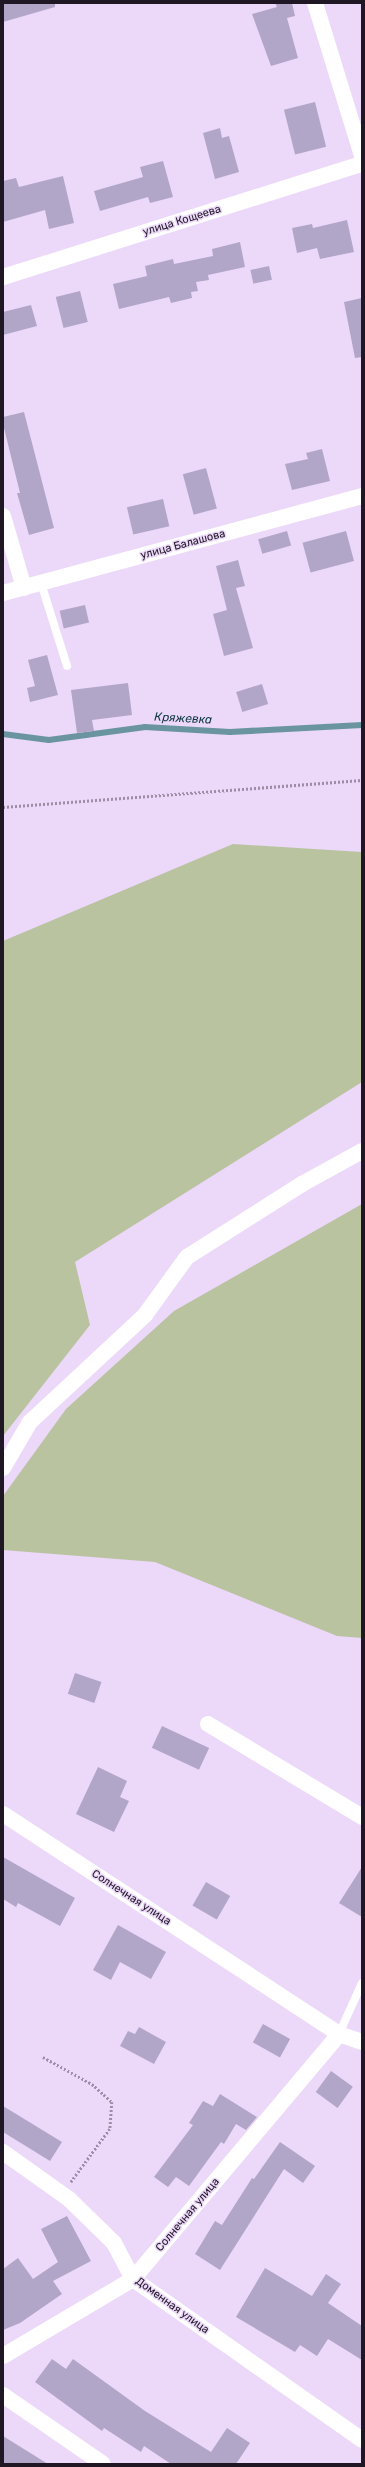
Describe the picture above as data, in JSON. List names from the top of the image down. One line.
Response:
{"streets":{"street":["улица Кощеева","улица Балашова","Солнечная улица","Доменная улица"]},"crossings":[["Солнечная улица","Доменная улица"]],"water":["Кряжевка"]}
